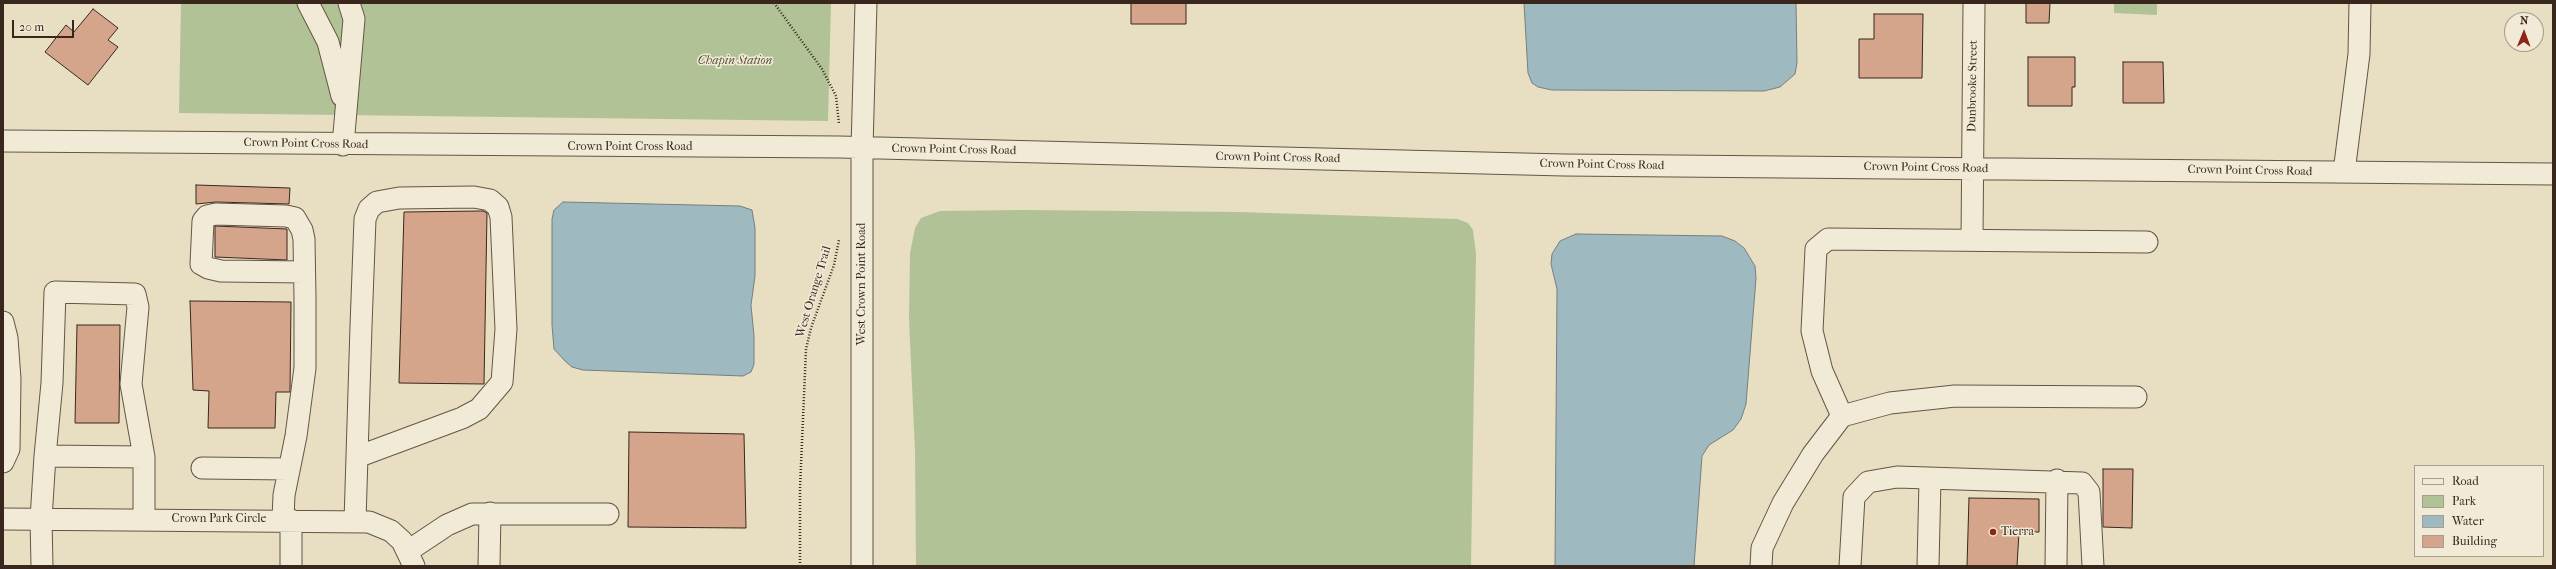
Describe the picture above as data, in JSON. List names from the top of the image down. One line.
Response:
{"streets":{"street":["Dunbrooke Street","Crown Point Cross Road","West Crown Point Road","Crown Park Circle"],"path":["West Orange Trail"]},"crossings":[["Dunbrooke Street","Crown Point Cross Road"],["Crown Point Cross Road","West Crown Point Road"]],"parks":["Chapin Station"],"places":["Tierra"],"legend":["Road","Park","Water","Building"],"scale_bar":"20 m","north":"top"}
